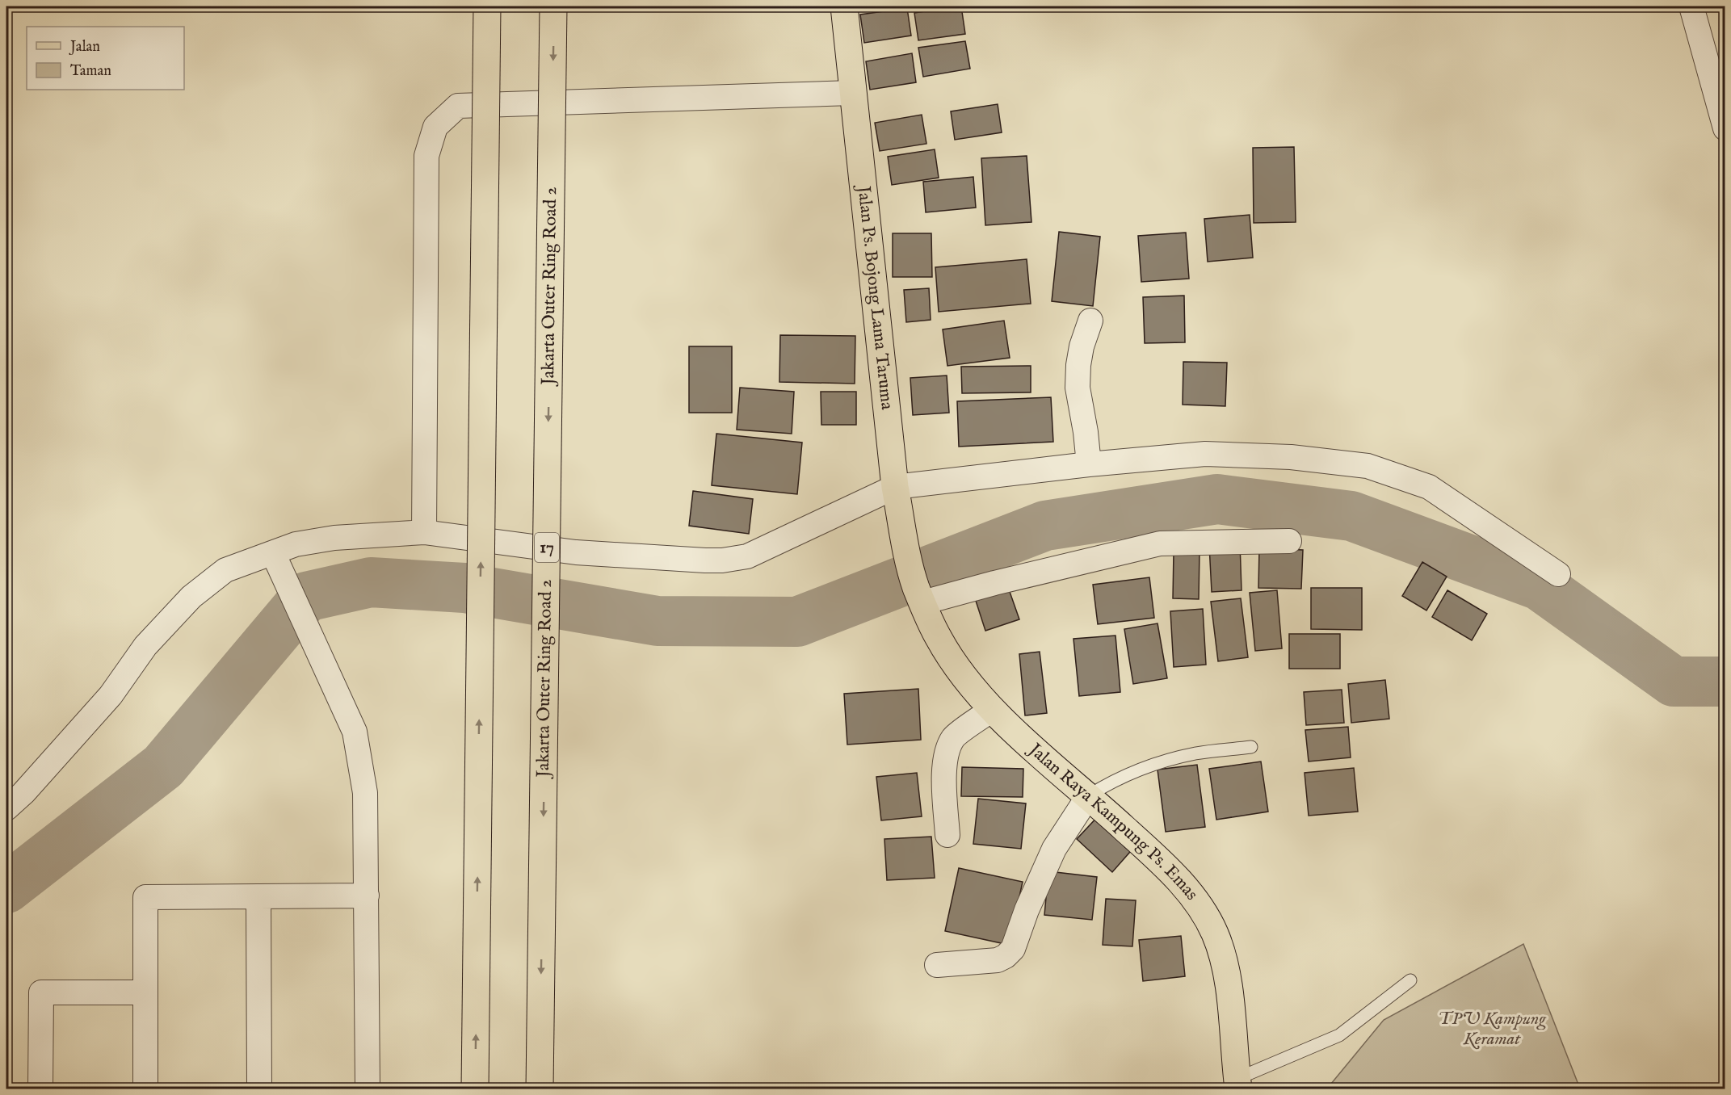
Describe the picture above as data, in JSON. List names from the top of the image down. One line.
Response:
{"streets":{"main road":["Jakarta Outer Ring Road 2","Jalan Ps. Bojong Lama Taruma","17","Jalan Raya Kampung Ps. Emas"]},"crossings":[["Jalan Ps. Bojong Lama Taruma","Jalan Raya Kampung Ps. Emas"]],"parks":["TPU Kampung Keramat"],"legend":["Jalan","Taman"]}
